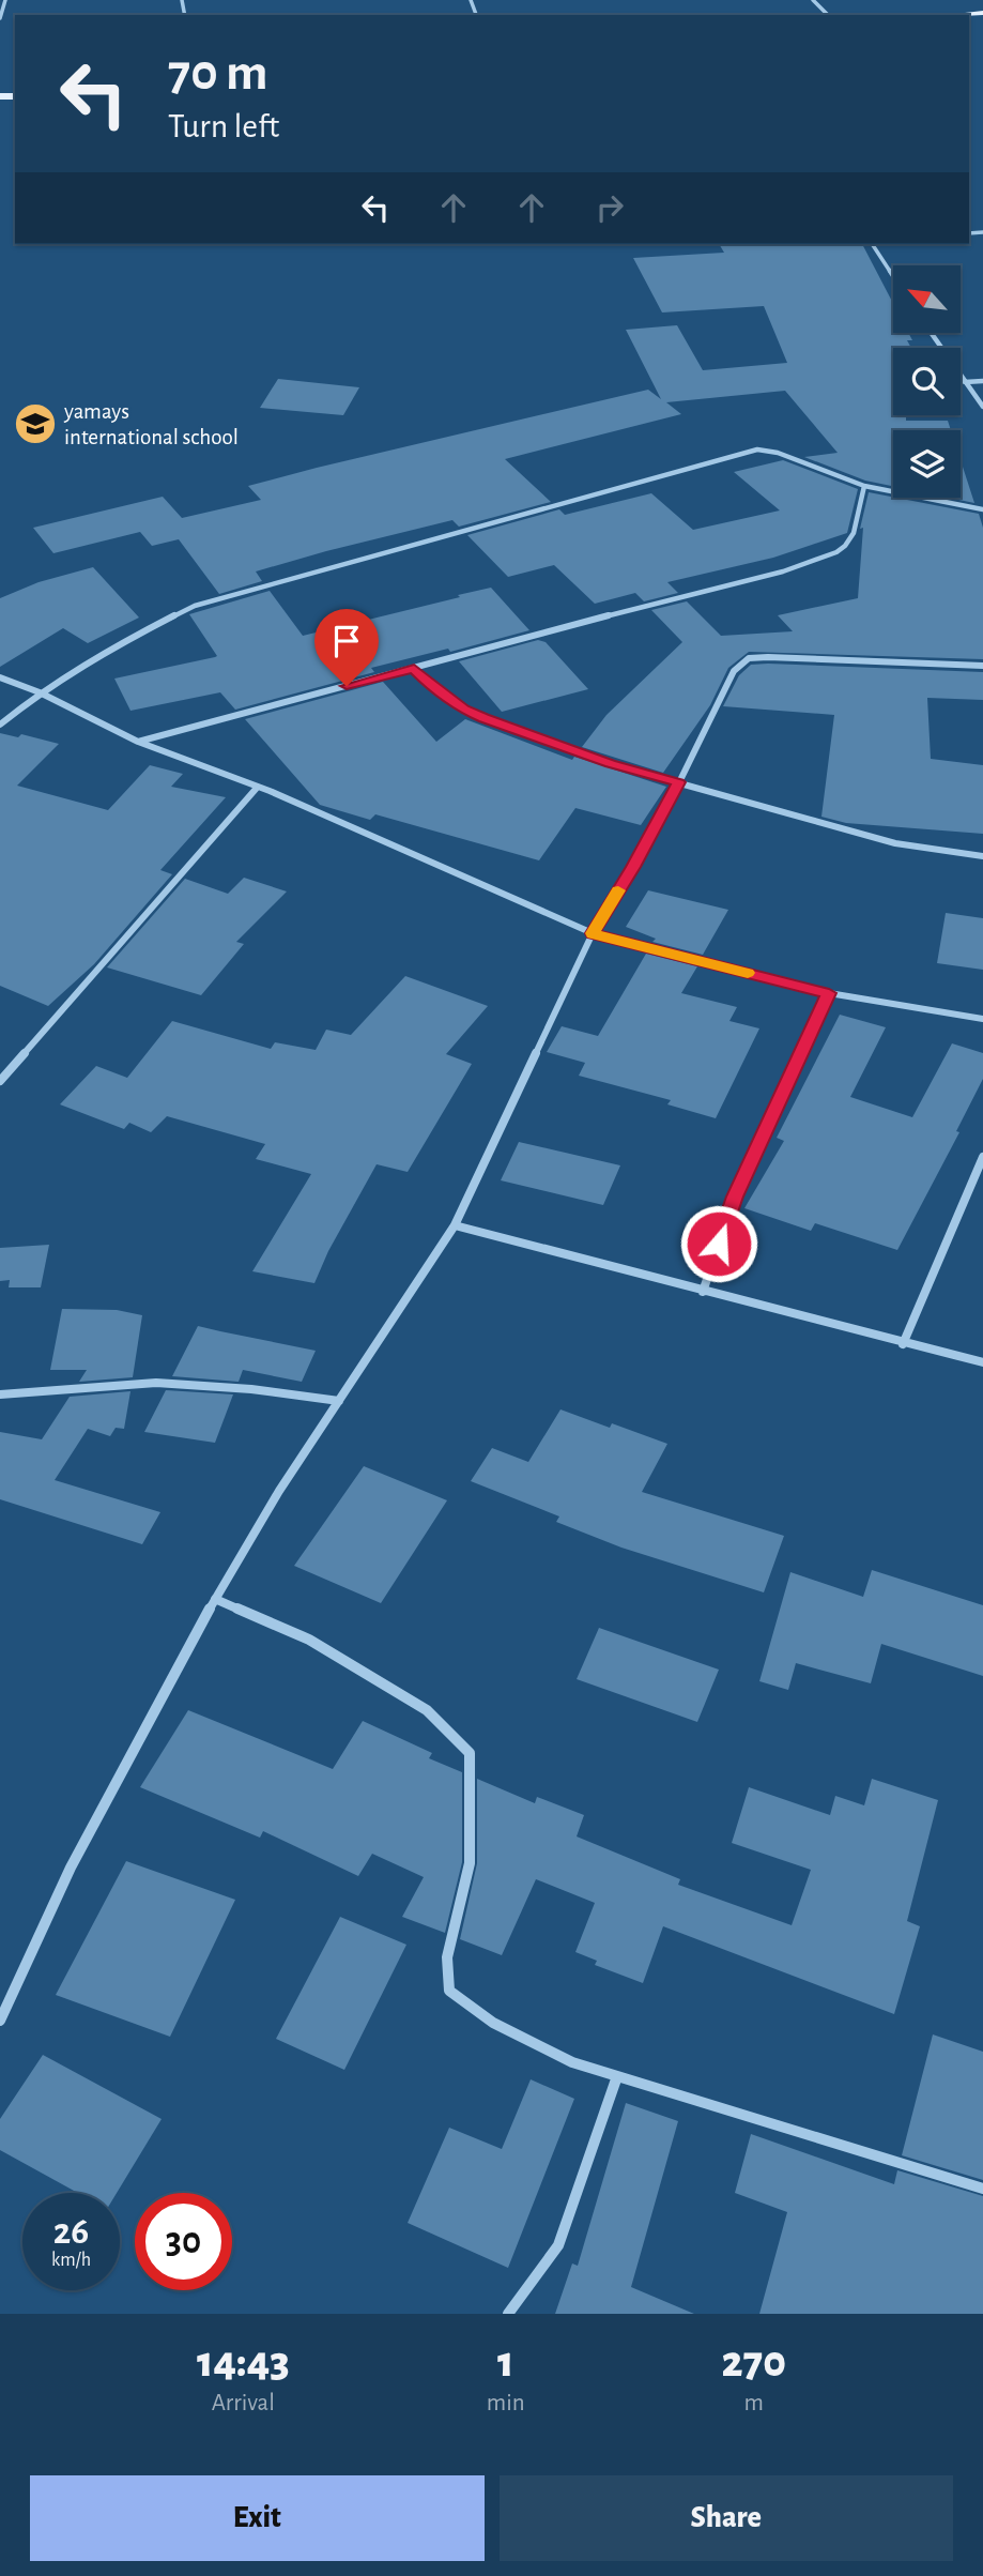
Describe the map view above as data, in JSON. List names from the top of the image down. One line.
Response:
{"places":{"school or university":["yamays international school"]},"north":"top left","page":{"turn":["70 m","Turn left"],"speed":"26 km/h","limit":"30","eta":["14:43","Arrival","1","min","270","m"],"buttons":["Exit","Share"]}}
